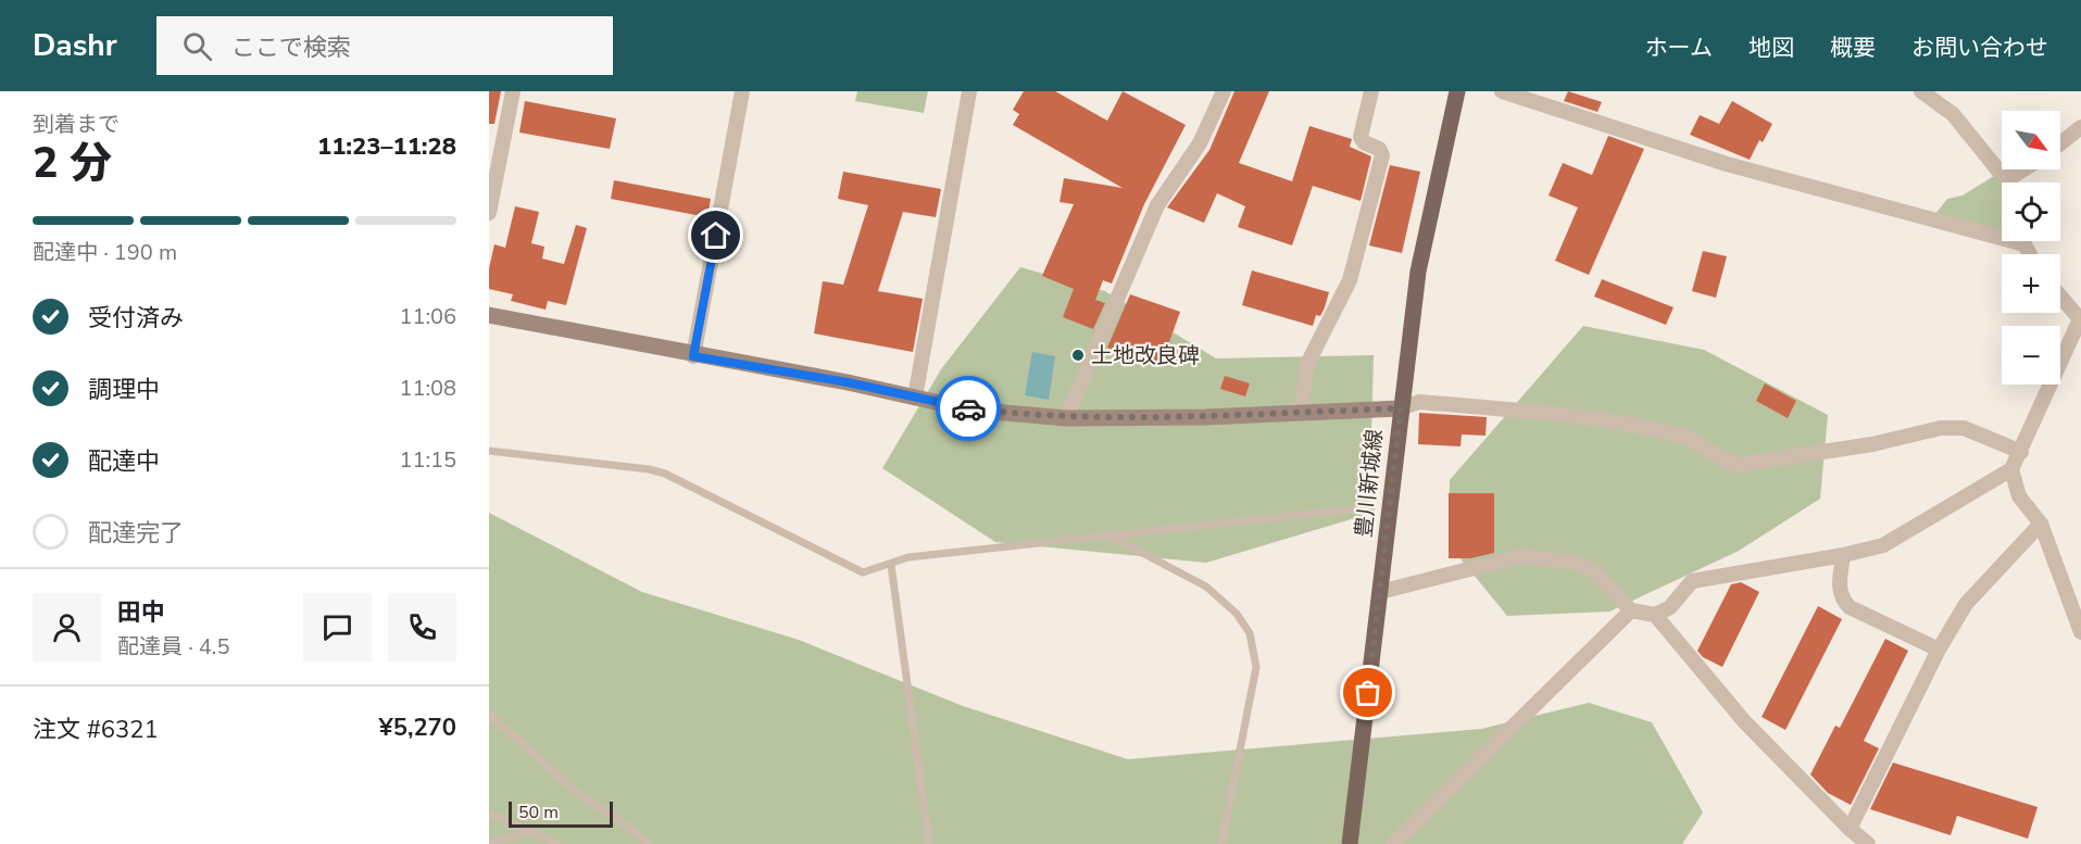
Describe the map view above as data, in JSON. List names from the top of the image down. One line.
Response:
{"streets":{"main road":["豊川新城線"]},"places":["土地改良碑"],"scale_bar":"50 m","north":"bottom right","page":{"header":"Dashr","search":"ここで検索","nav":["ホーム","地図","概要","お問い合わせ"],"heading":["2 分","到着まで","11:23–11:28"],"panel":["田中","配達員 · 4.5","注文 #6321","¥5,270"],"map_buttons":["+","−"],"bar":"配達中 · 190 m","list":[["受付済み","11:06"],["調理中","11:08"],["配達中","11:15"],"配達完了"],"scale":"50 m"}}
